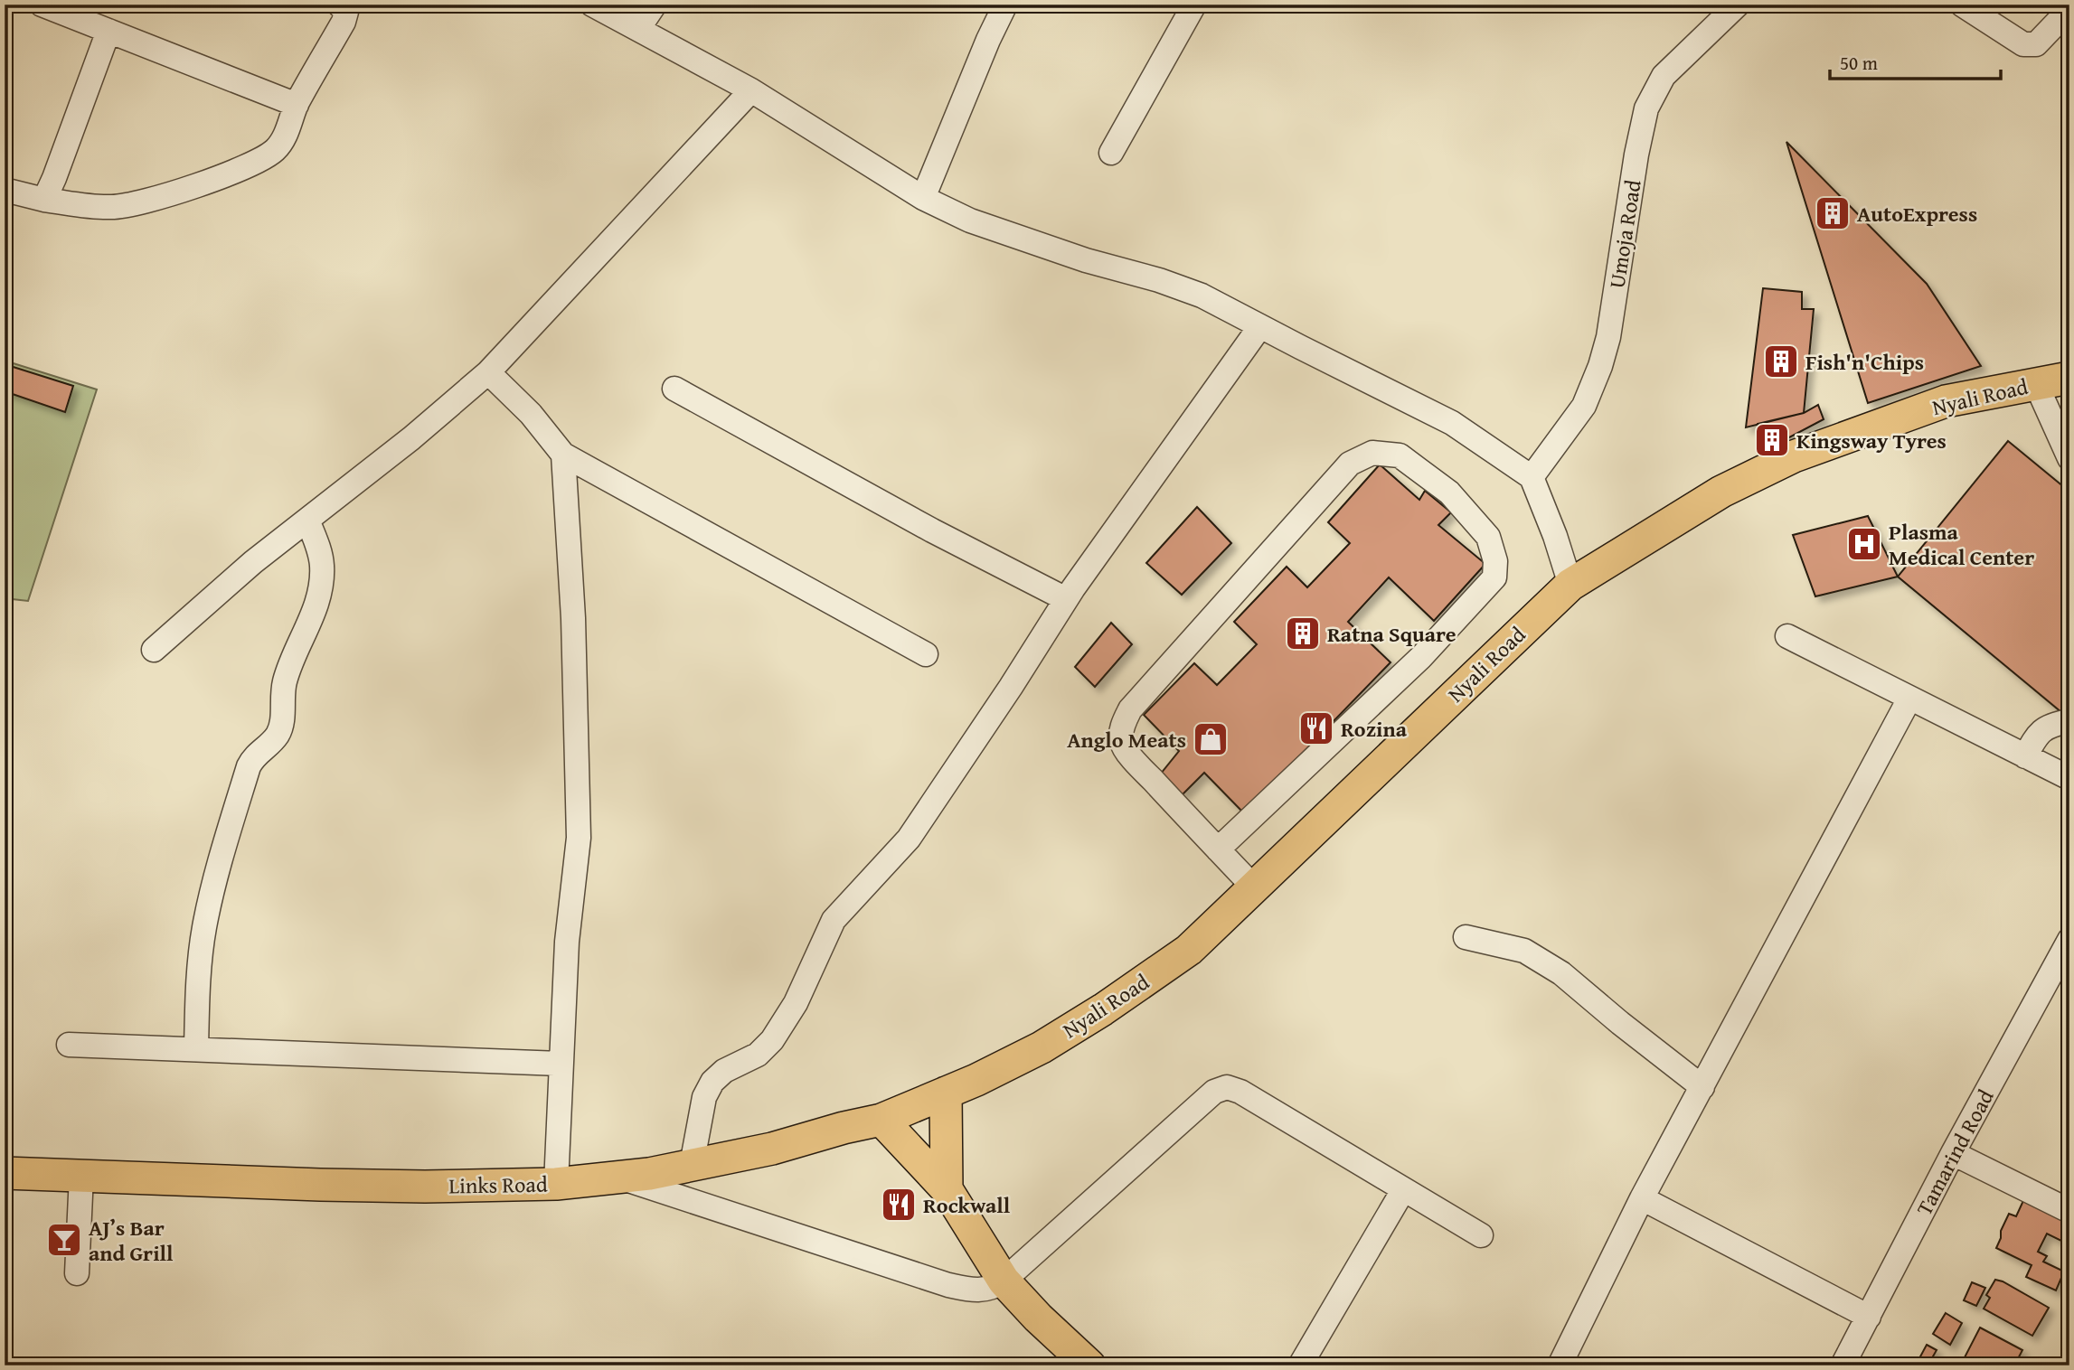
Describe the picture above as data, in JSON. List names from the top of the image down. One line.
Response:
{"streets":{"main road":["Nyali Road","Links Road"],"street":["Umoja Road","Tamarind Road"]},"crossings":[["Nyali Road","Links Road"]],"places":{"building":["AutoExpress","Fish'n'Chips","Kingsway Tyres","Ratna Square"],"hospital":["Plasma Medical Center"],"restaurant":["Rozina","Rockwall"],"shop":["Anglo Meats"],"bar":["AJ’s Bar and Grill"]},"scale_bar":"50 m"}
